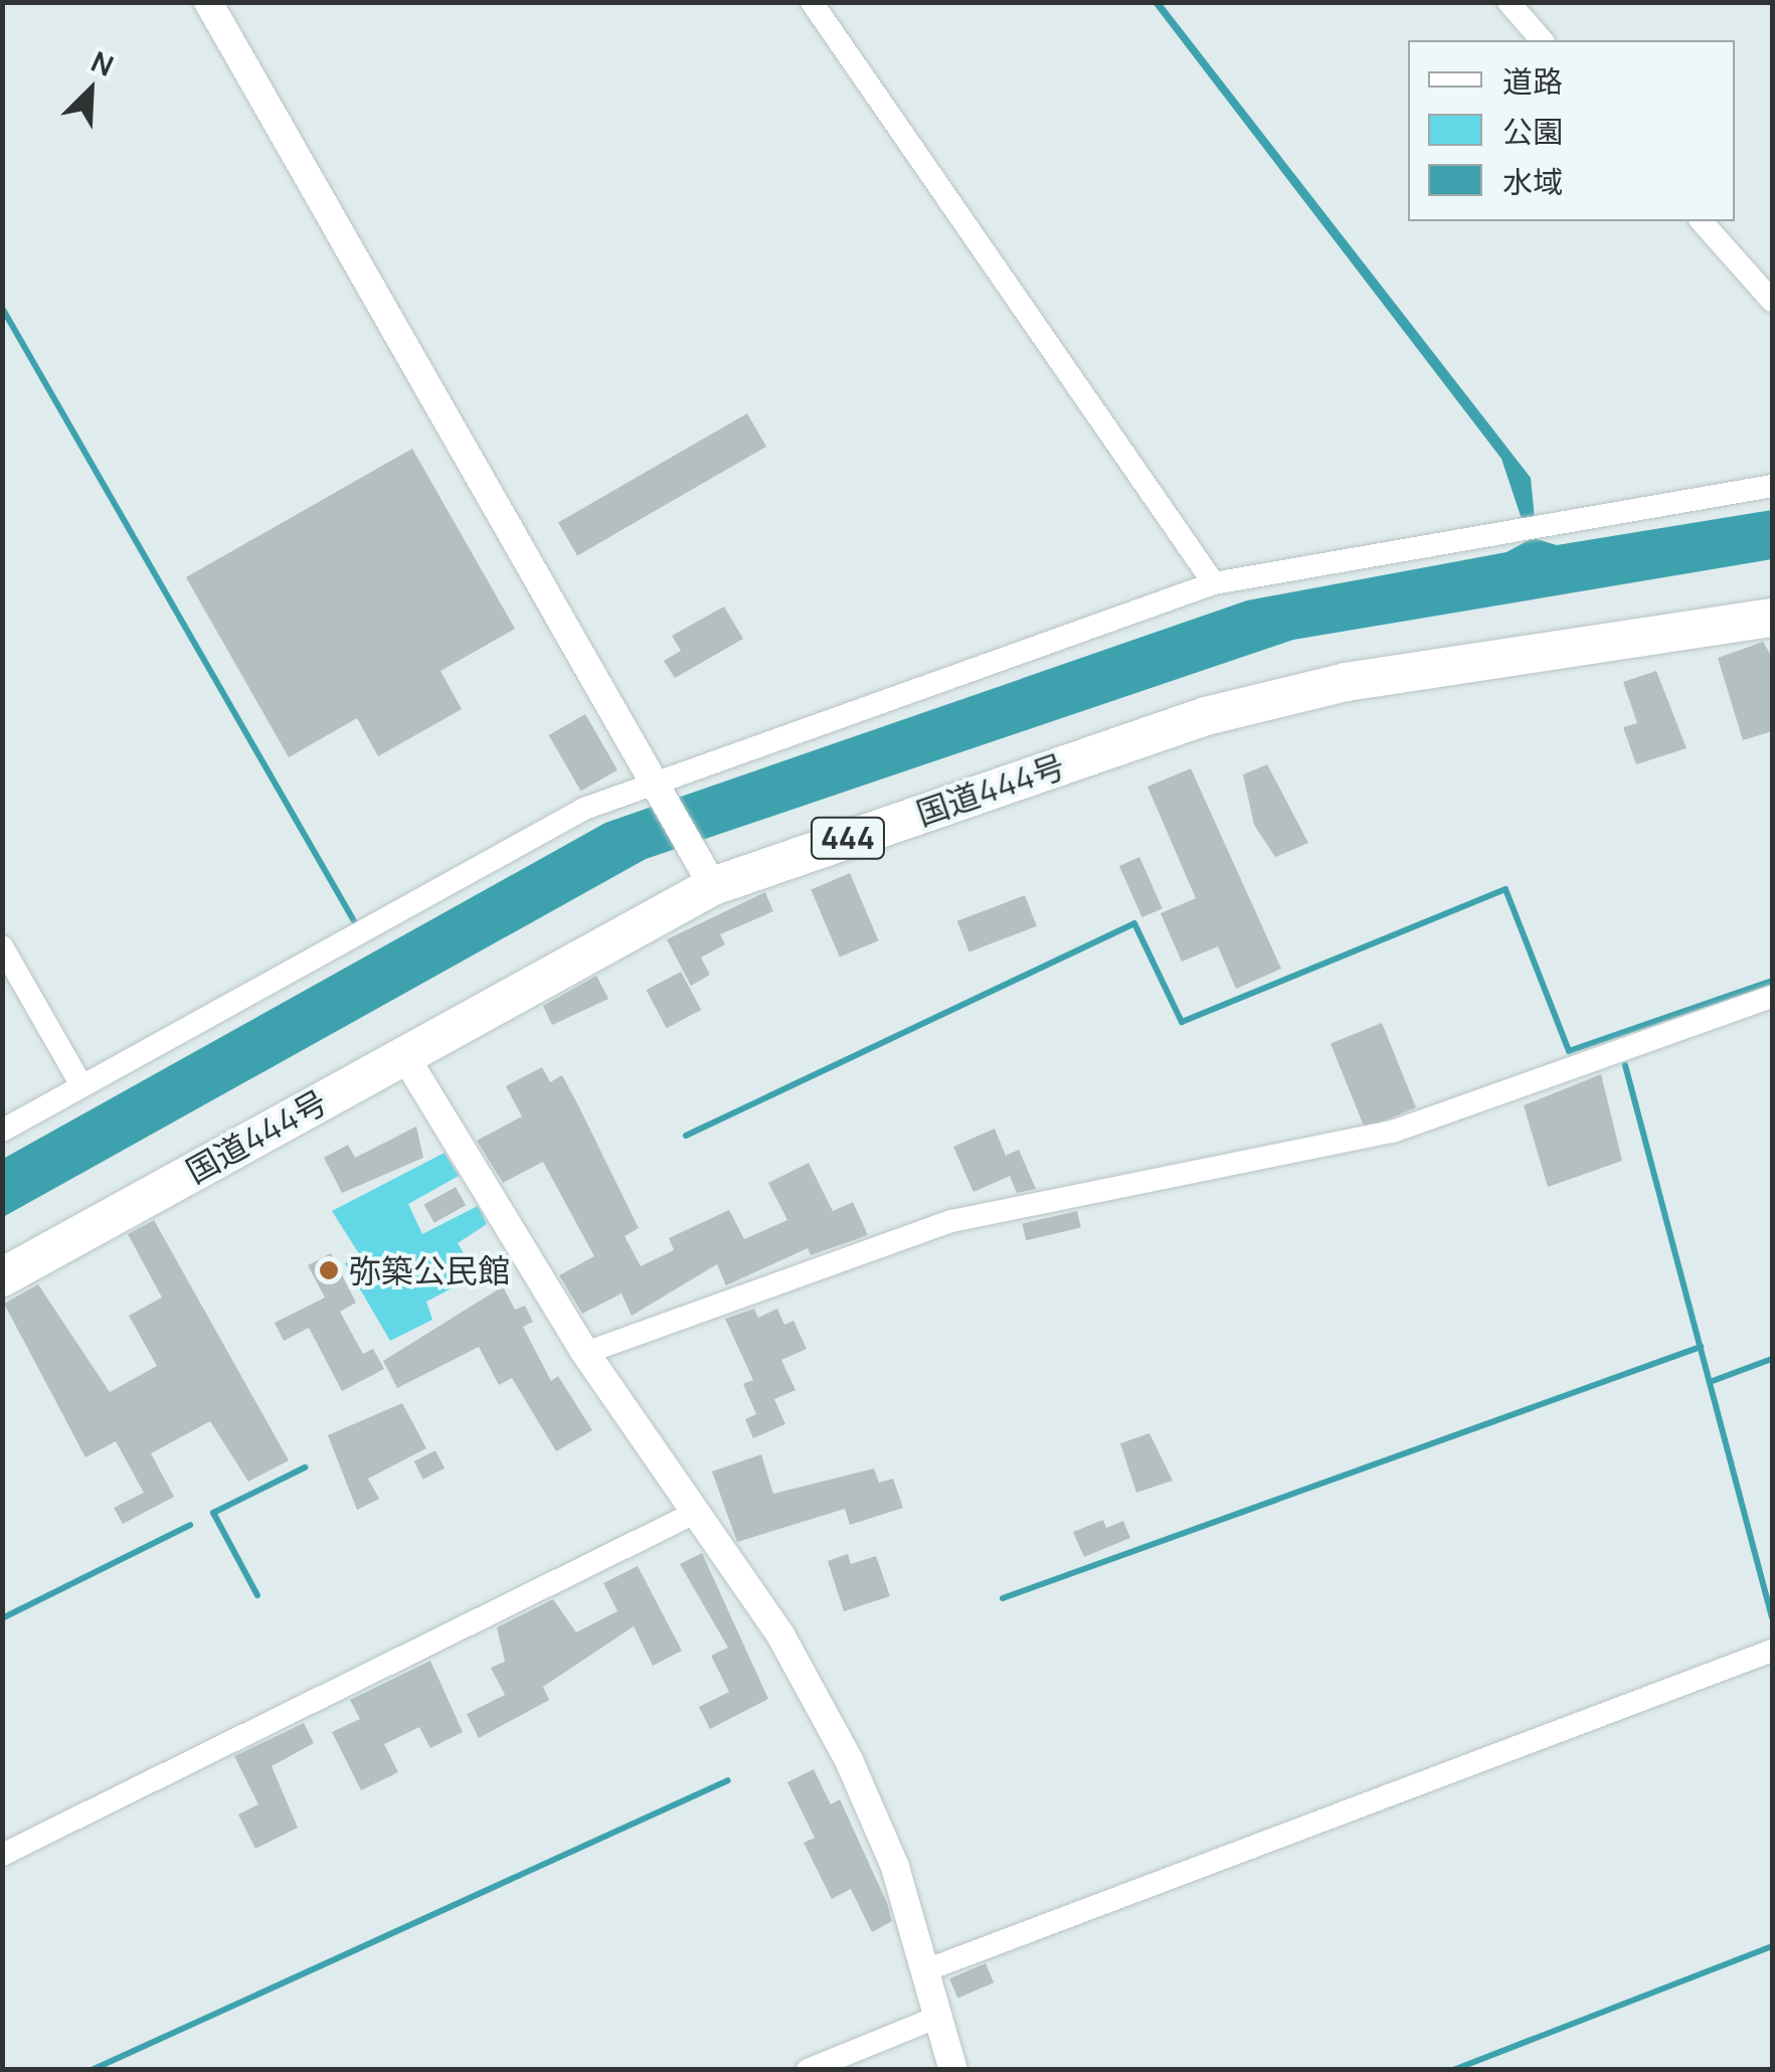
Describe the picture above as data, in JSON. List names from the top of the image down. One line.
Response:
{"streets":{"highway":["国道444号","444"]},"places":["弥築公民館"],"legend":["道路","公園","水域"],"north":"top right"}
